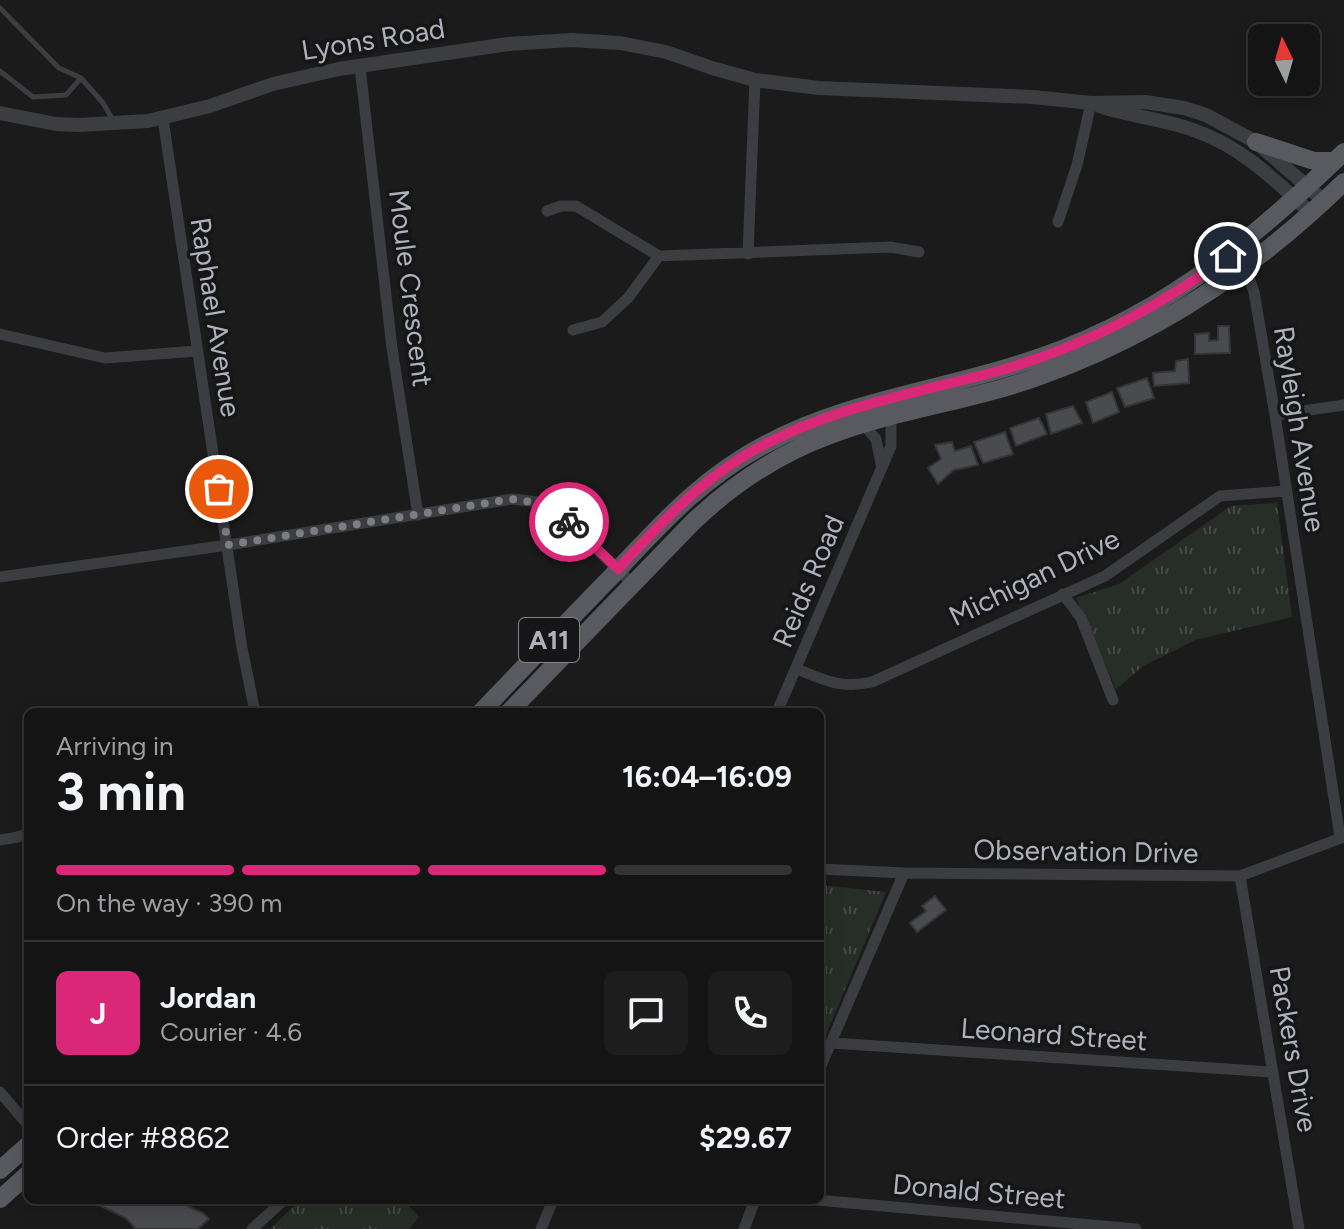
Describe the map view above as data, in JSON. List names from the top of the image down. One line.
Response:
{"streets":{"main road":["A11"],"street":["Lyons Road","Moule Crescent","Raphael Avenue","Rayleigh Avenue","Michigan Drive","Reids Road","Observation Drive","Leonard Street","Packers Drive","Donald Street"]},"crossings":[["Lyons Road","Moule Crescent"],["Lyons Road","Raphael Avenue"],["Lyons Road","A11"],["Rayleigh Avenue","Michigan Drive"],["Rayleigh Avenue","A11"],["Rayleigh Avenue","Observation Drive"],["Michigan Drive","Reids Road"],["Reids Road","A11"],["Observation Drive","Packers Drive"],["Leonard Street","Packers Drive"]],"north":"top","page":{"heading":["3 min","Arriving in","16:04–16:09"],"panel":["Jordan","Courier · 4.6","Order #8862","$29.67"],"bar":"On the way · 390 m","round":"J"}}
